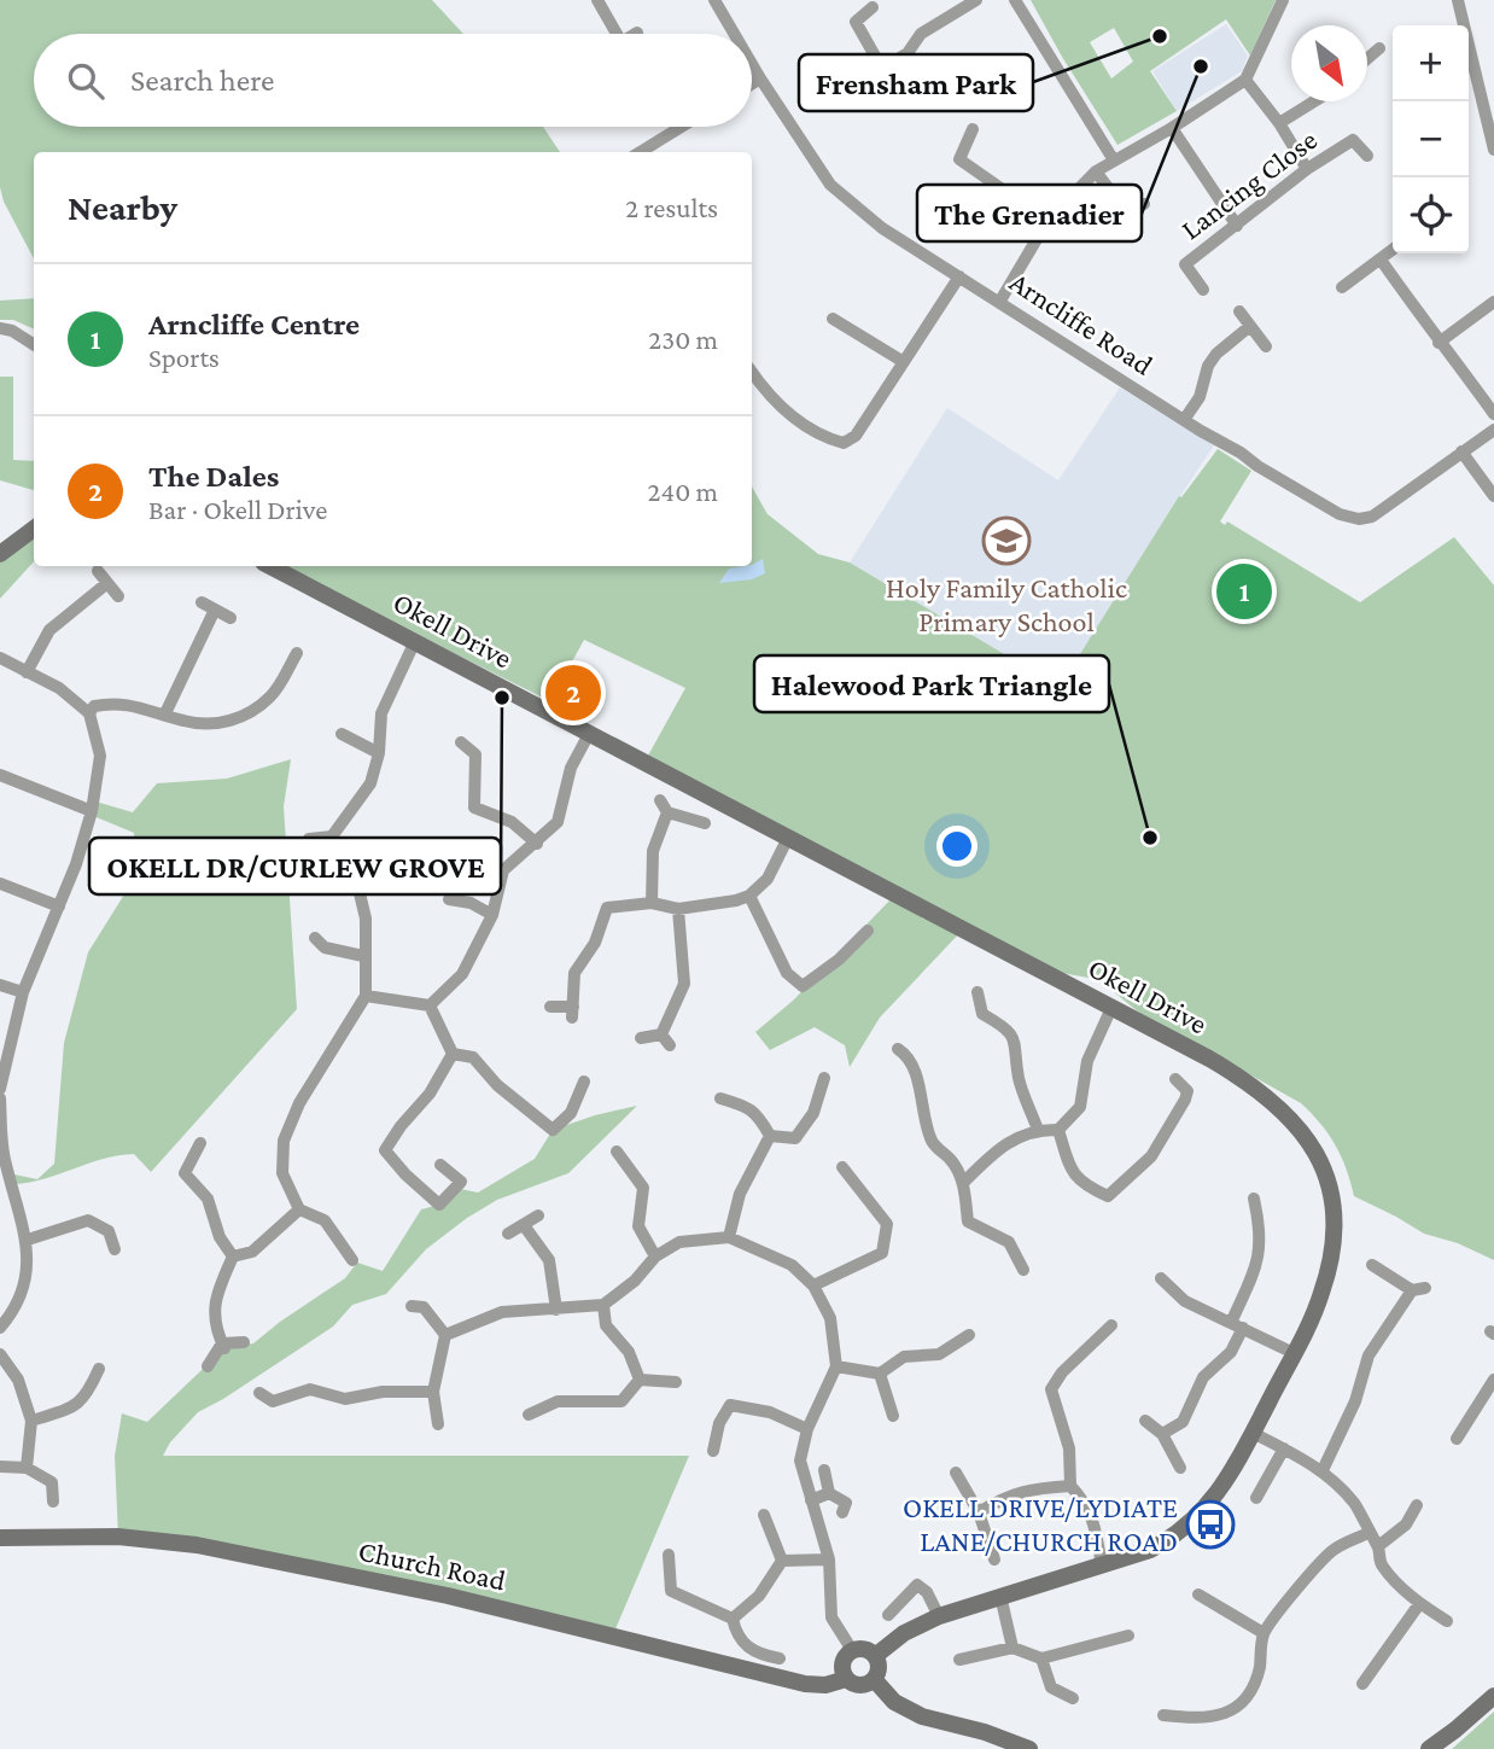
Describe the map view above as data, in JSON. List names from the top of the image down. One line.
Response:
{"streets":{"street":["Lancing Close","Arncliffe Road","Okell Drive","Church Road"]},"crossings":[["Okell Drive","Church Road"]],"places":{"other":["Frensham Park","The Grenadier","OKELL DR/CURLEW GROVE","Halewood Park Triangle"],"school or university":["Holy Family Catholic Primary School"],"bus stop":["OKELL DRIVE/LYDIATE LANE/CHURCH ROAD"]},"north":"bottom right","page":{"map_buttons":["+","−"],"search":"Search here","heading":["Nearby","2 results"],"list":[{"mark":"1","name":"Arncliffe Centre","note":"Sports","value":"230 m"},{"mark":"2","name":"The Dales","note":"Bar · Okell Drive","value":"240 m"}],"pins":["1","2"]}}
